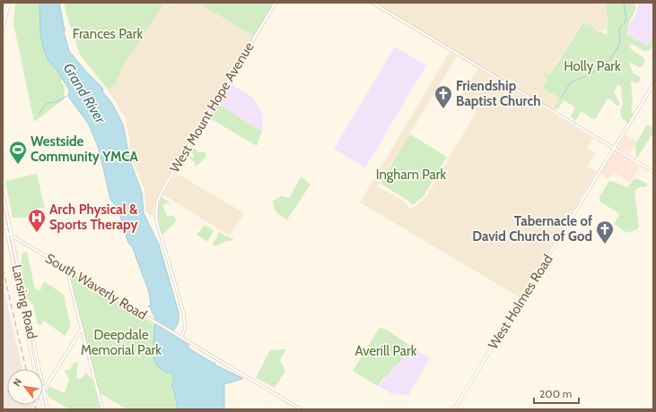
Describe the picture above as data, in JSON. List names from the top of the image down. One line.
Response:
{"streets":{"street":["West Mount Hope Avenue","South Waverly Road","Lansing Road","West Holmes Road"]},"crossings":[["West Mount Hope Avenue","South Waverly Road"],["South Waverly Road","Lansing Road"]],"water":["Grand River"],"parks":["Frances Park","Holly Park","Ingham Park","Deepdale Memorial Park","Averill Park"],"places":{"church":["Friendship Baptist Church","Tabernacle of David Church of God"],"sports":["Westside Community YMCA"],"hospital":["Arch Physical & Sports Therapy"]},"scale_bar":"200 m","north":"top left"}
